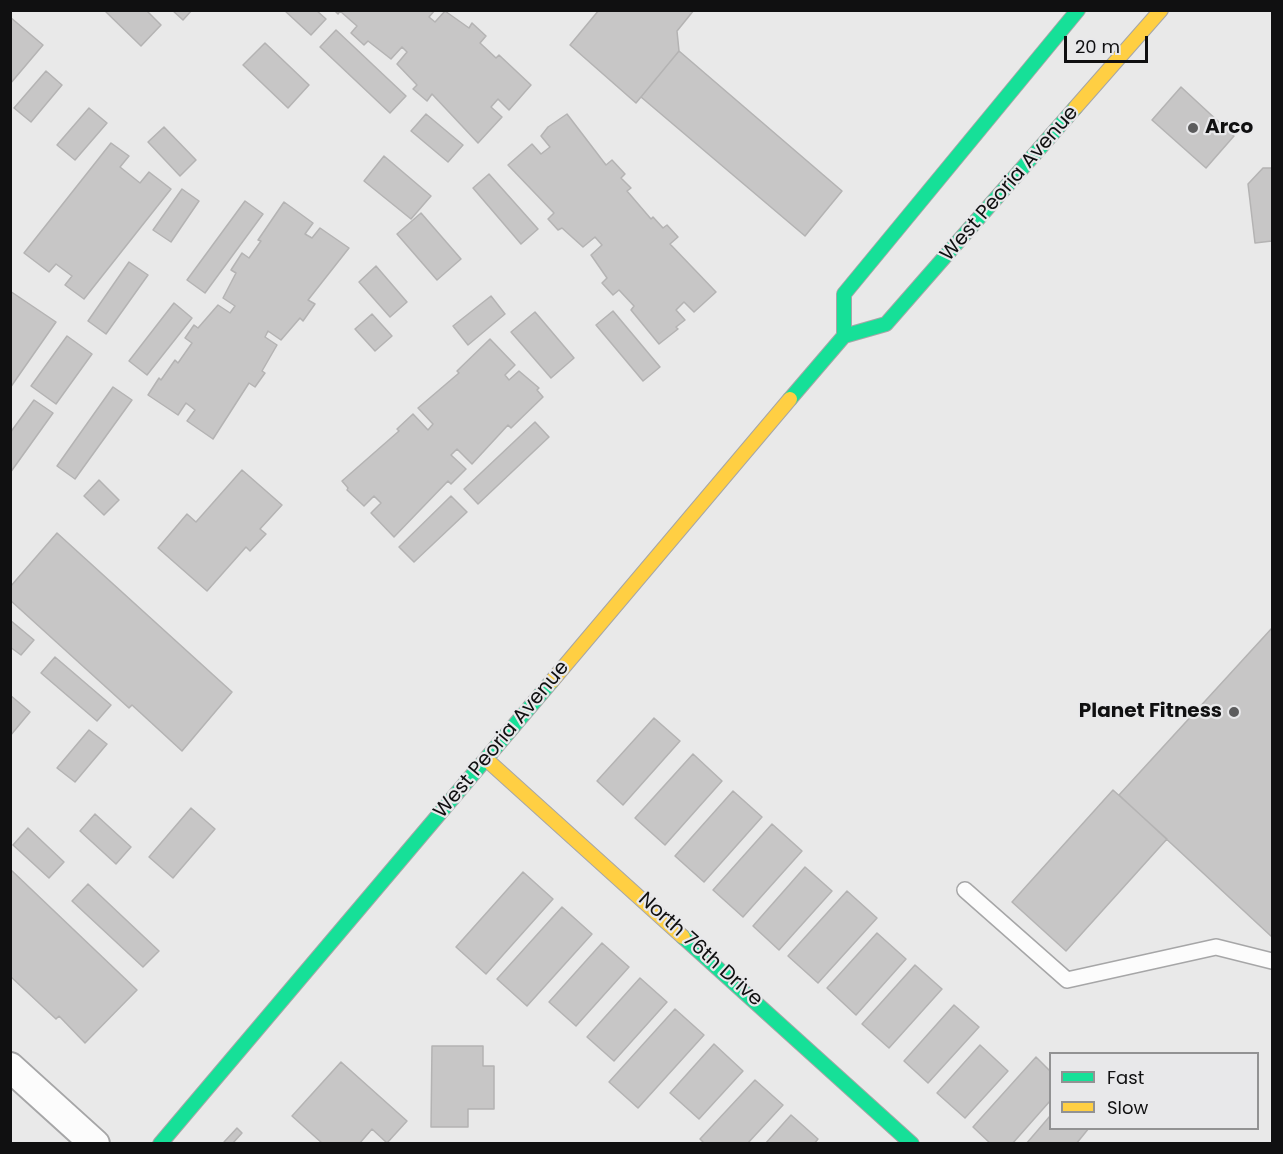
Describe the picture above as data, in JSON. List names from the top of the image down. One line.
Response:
{"streets":{"main road":["West Peoria Avenue","North 76th Drive"]},"crossings":[["West Peoria Avenue","North 76th Drive"]],"places":["Arco","Planet Fitness"],"legend":["Fast","Slow"],"scale_bar":"20 m"}
